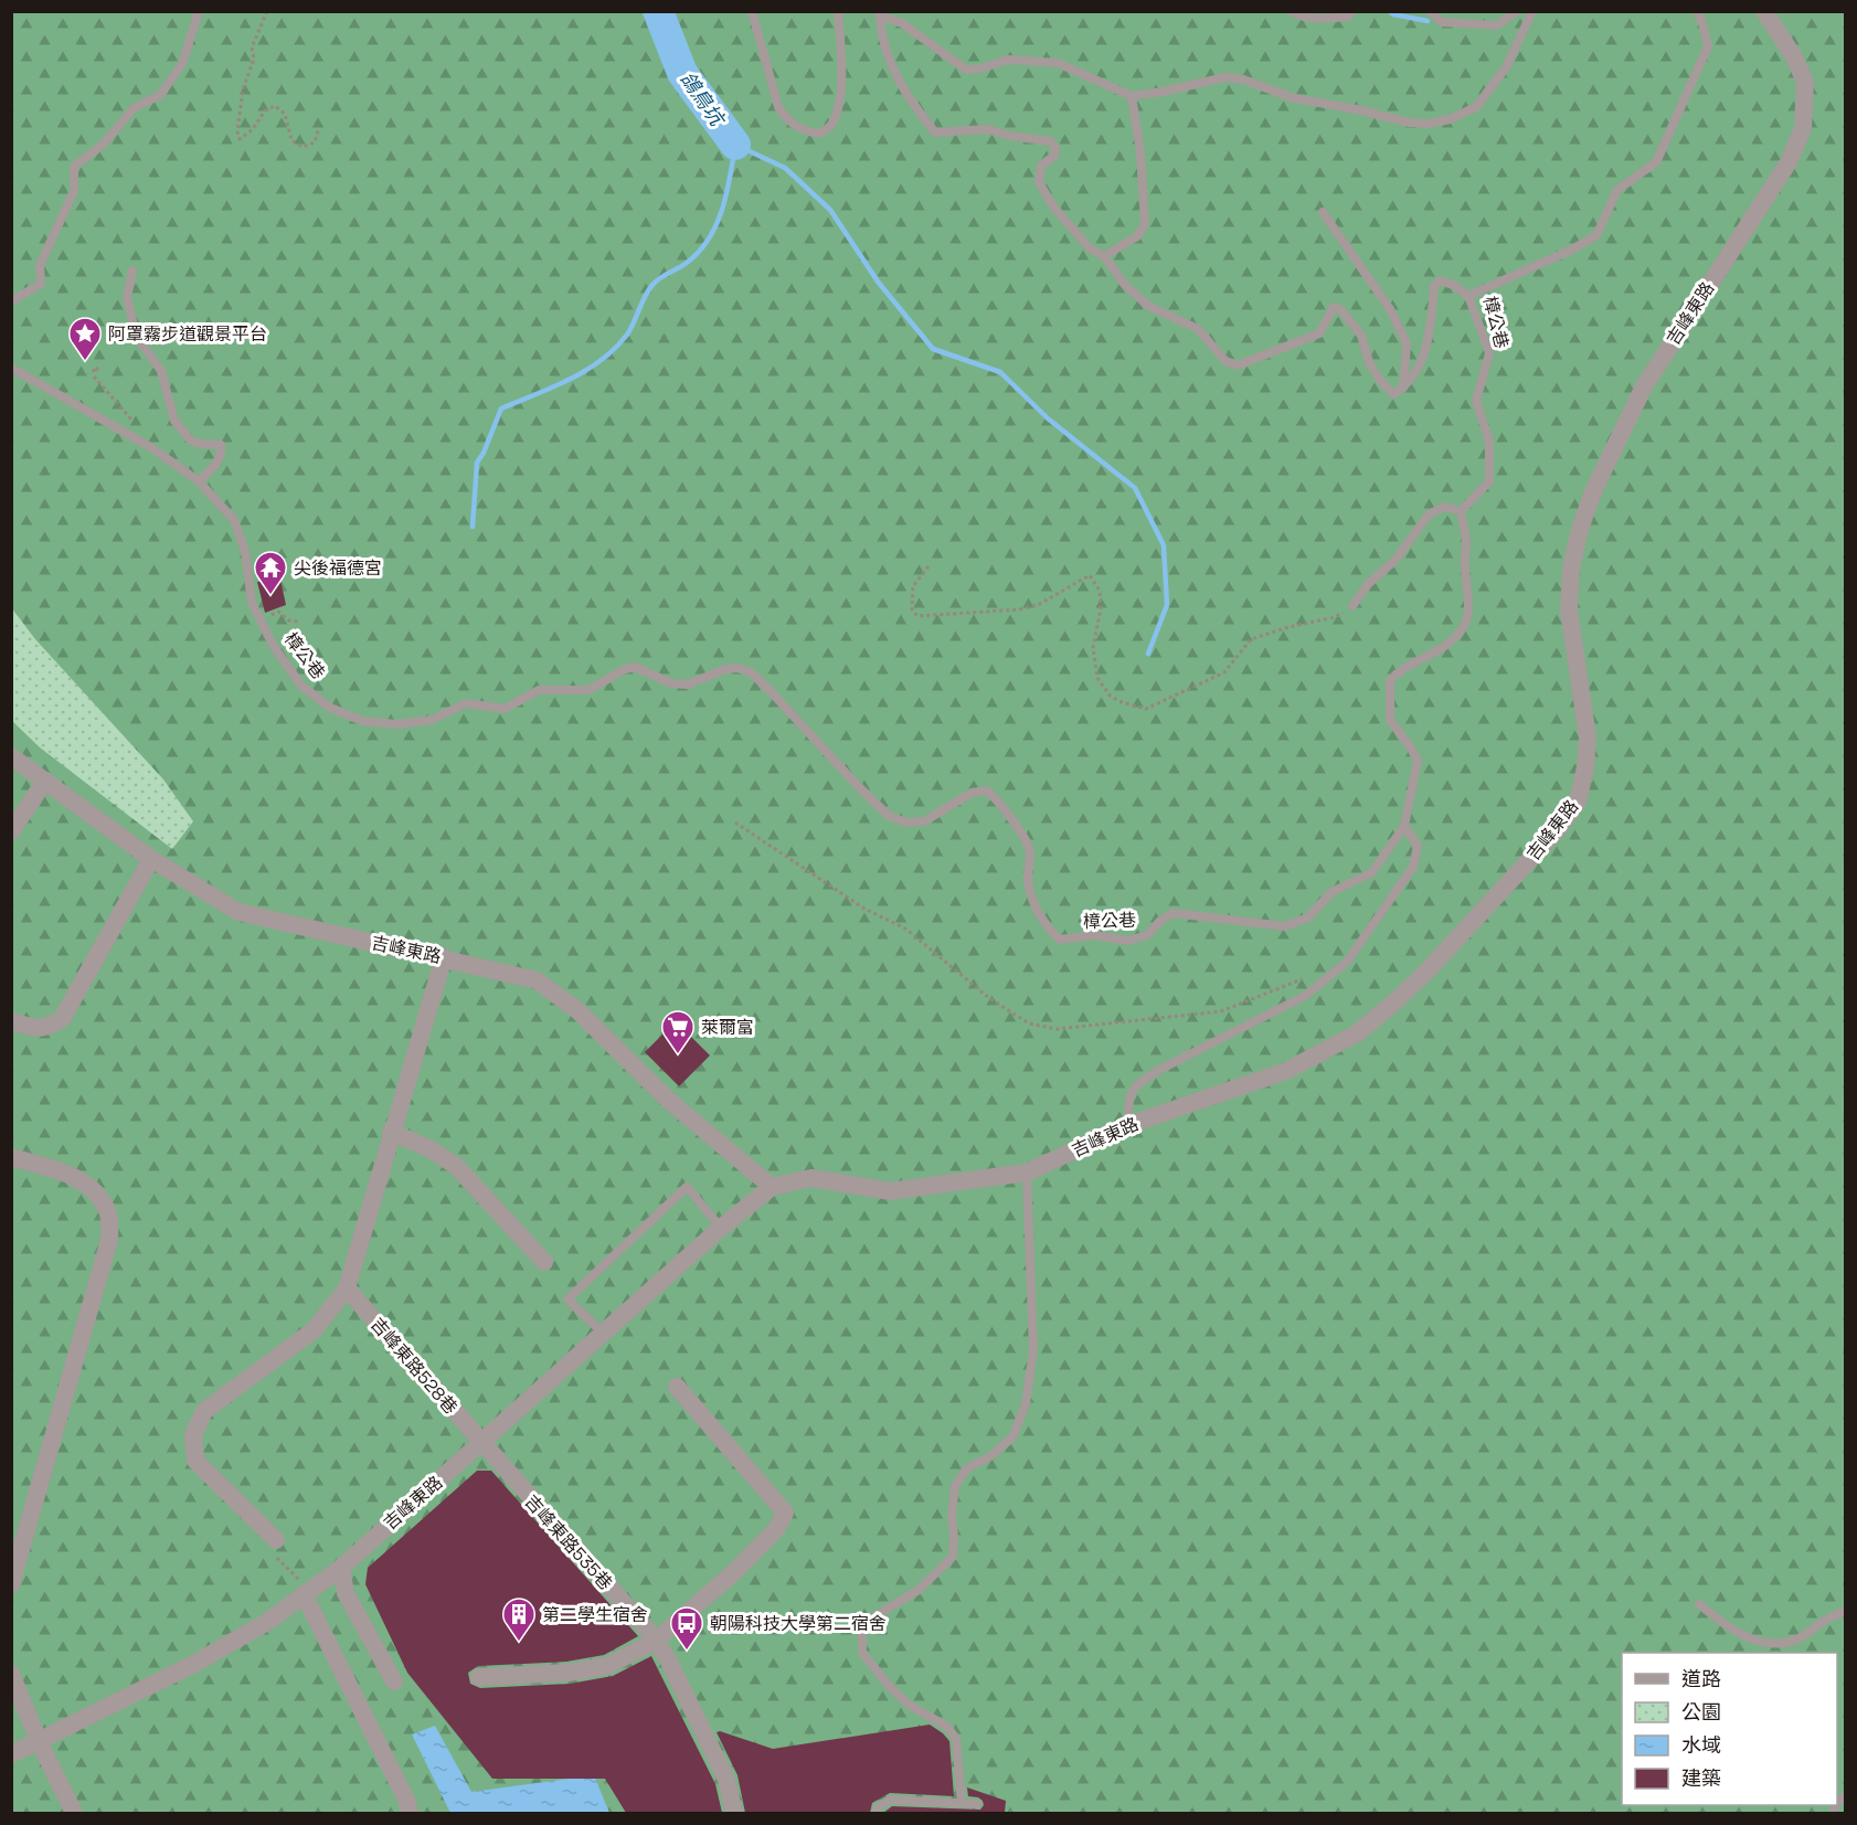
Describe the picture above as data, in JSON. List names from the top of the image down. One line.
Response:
{"streets":{"street":["吉峰東路","吉峰東路528巷","吉峰東路535巷"],"lane":["樟公巷"]},"crossings":[["吉峰東路","吉峰東路528巷"],["吉峰東路","吉峰東路535巷"],["吉峰東路528巷","吉峰東路535巷"]],"water":["鴿鳥坑"],"places":{"place":["阿罩霧步道觀景平台"],"temple":["尖後福德宮"],"supermarket":["萊爾富"],"building":["第二學生宿舍"],"bus stop":["朝陽科技大學第二宿舍"]},"legend":["道路","公園","水域","建築"]}
